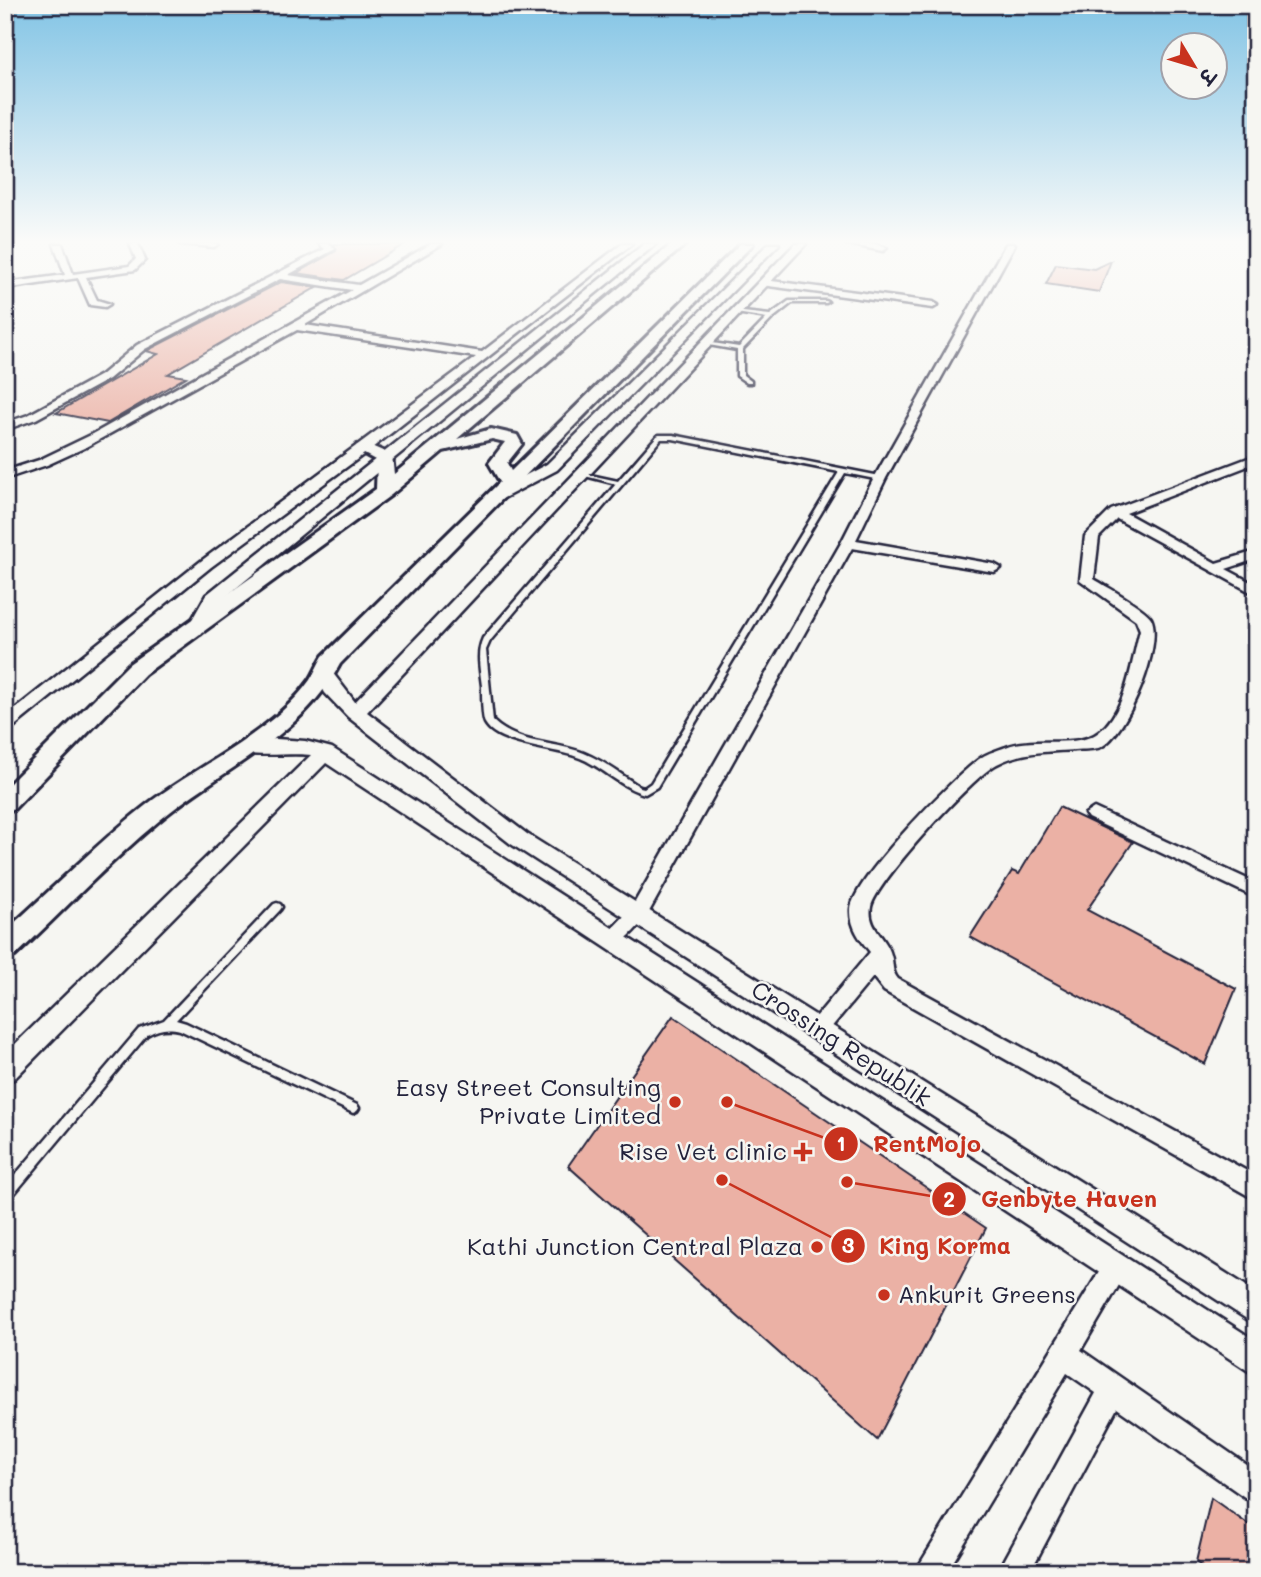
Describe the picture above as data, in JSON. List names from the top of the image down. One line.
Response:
{"streets":{"street":["Crossing Republik"]},"places":{"other":["Easy Street Consulting Private Limited","RentMojo","King Korma","Genbyte Haven","Kathi Junction Central Plaza","Ankurit Greens"],"health":["Rise Vet clinic"]},"north":"bottom right"}
